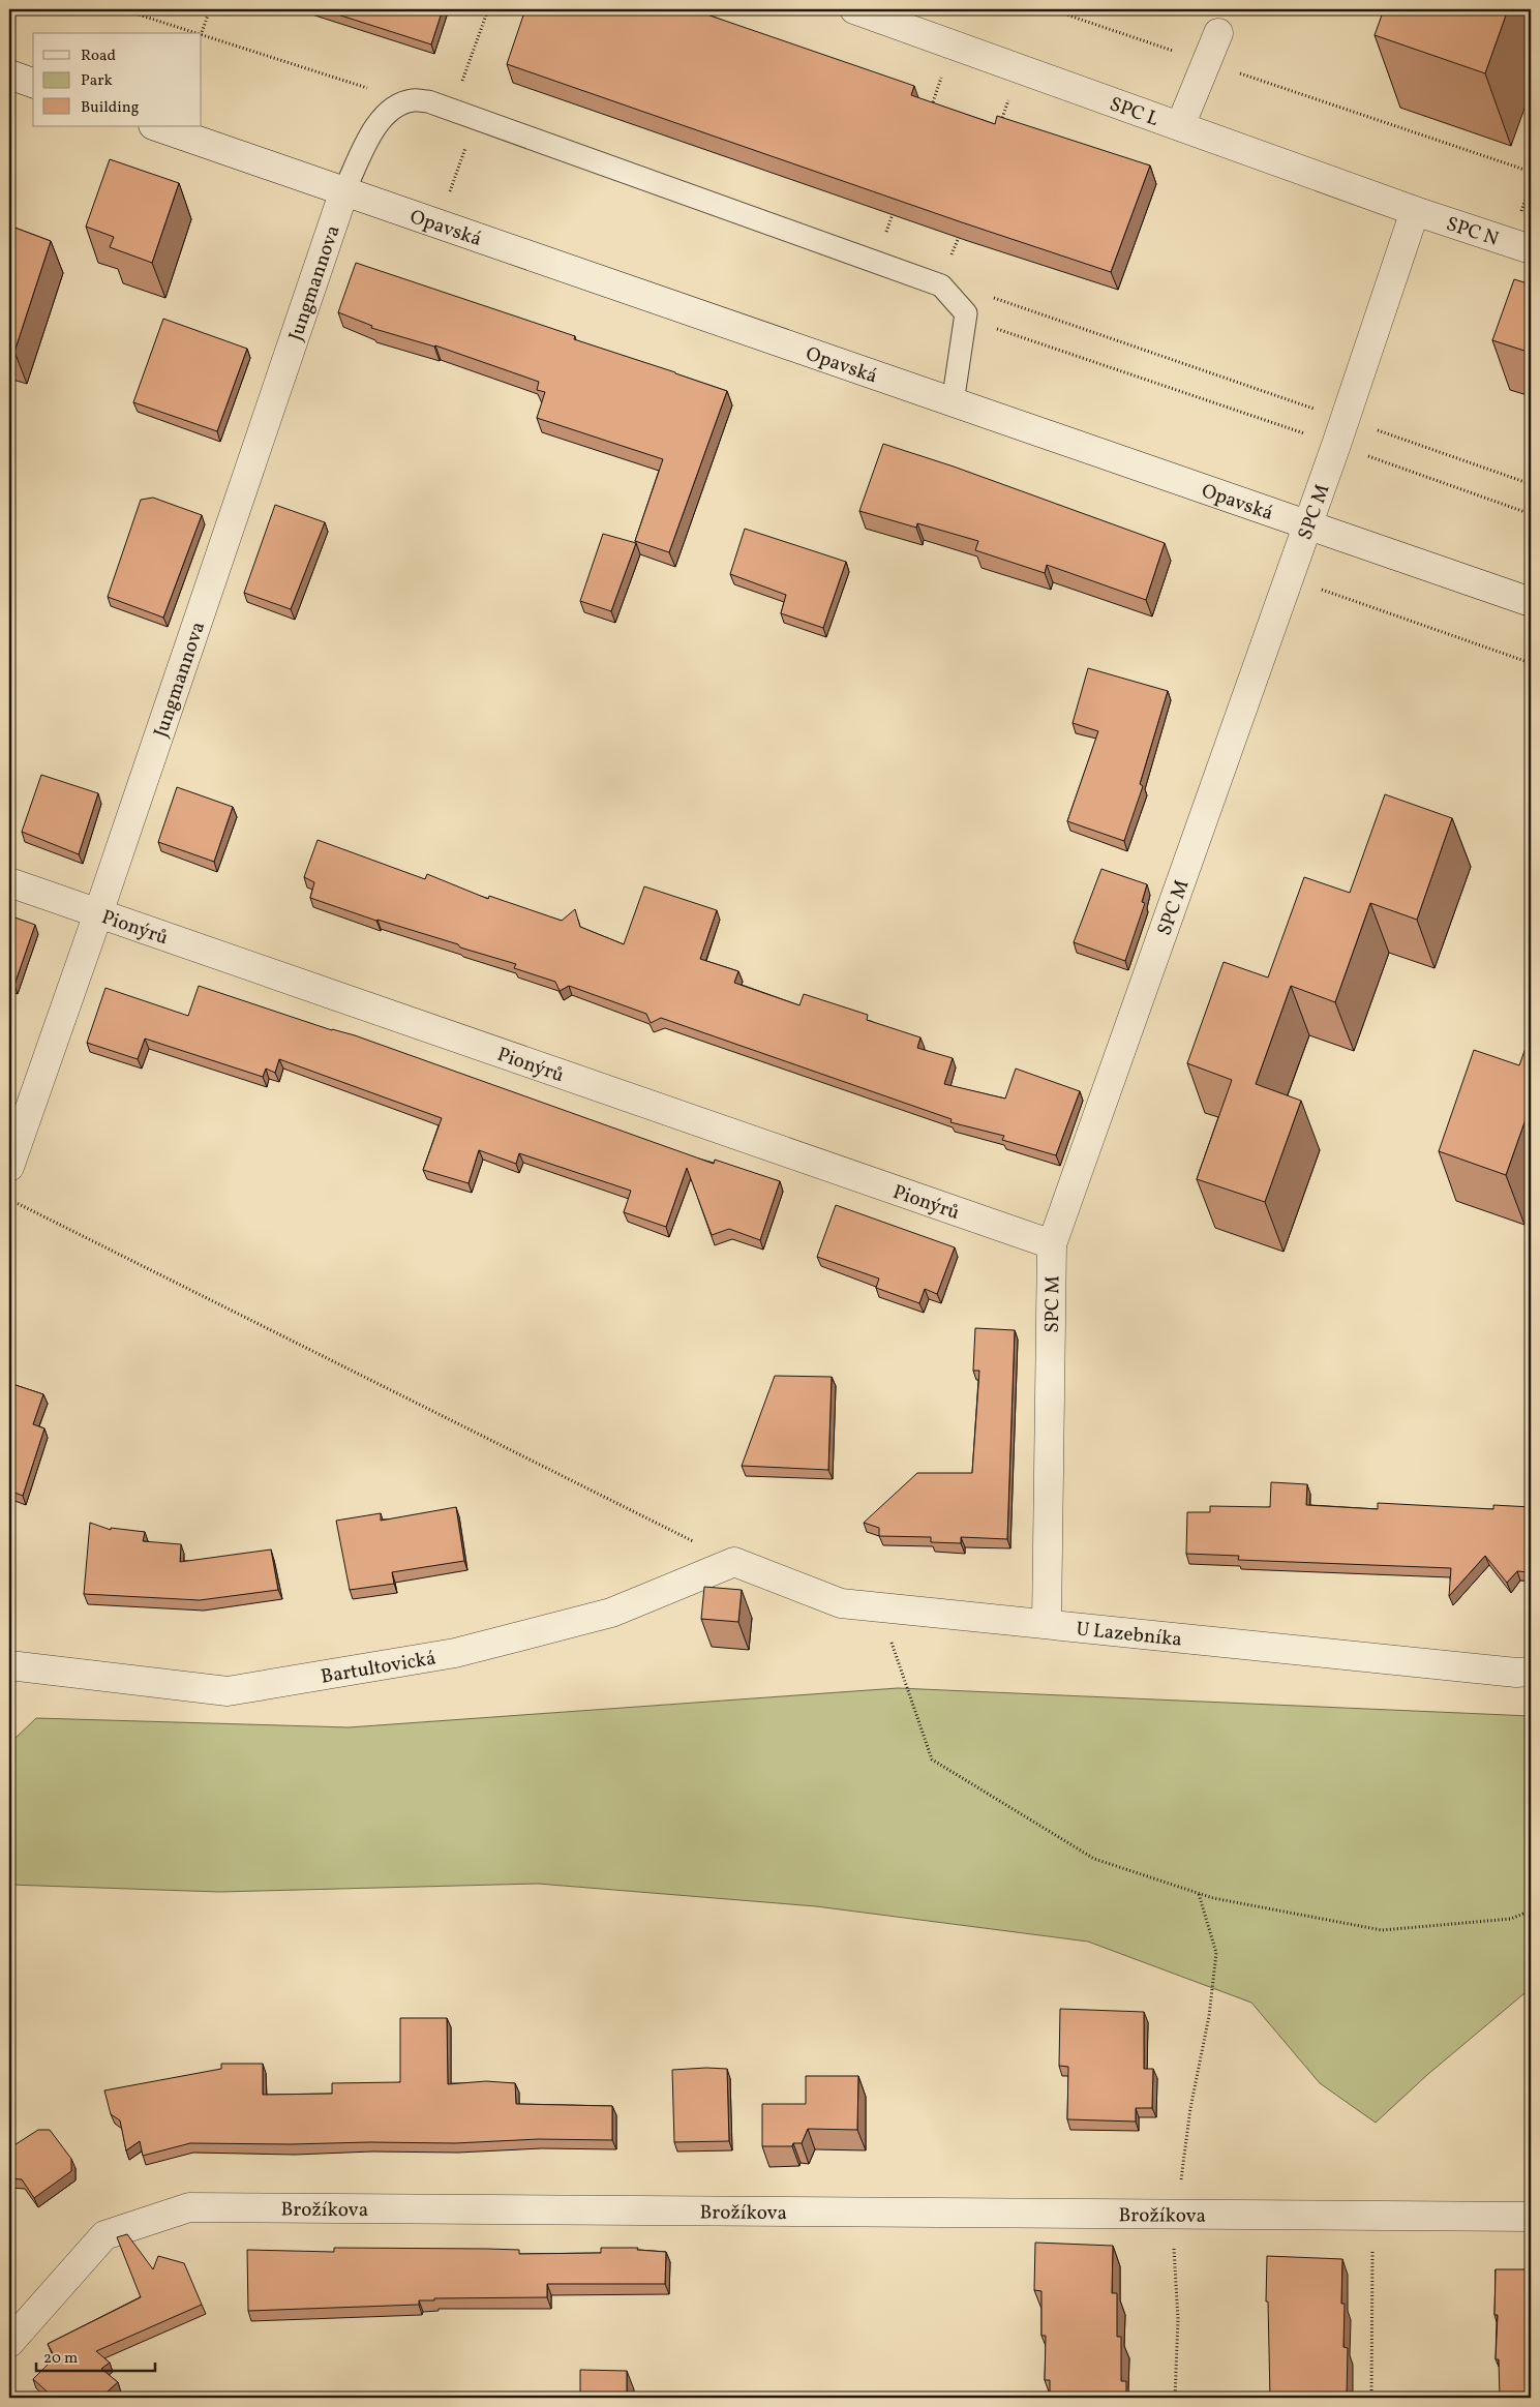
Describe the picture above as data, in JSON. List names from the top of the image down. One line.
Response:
{"streets":{"street":["SPC L","Opavská","SPC N","Jungmannova","SPC M","Pionýrů","U Lazebníka","Bartultovická","Brožíkova"]},"crossings":[["SPC L","SPC N"],["SPC L","SPC M"],["Opavská","Jungmannova"],["Opavská","SPC M"],["SPC N","SPC M"],["Jungmannova","Pionýrů"],["SPC M","Pionýrů"],["SPC M","U Lazebníka"],["U Lazebníka","Bartultovická"]],"legend":["Road","Park","Building"],"scale_bar":"20 m"}
